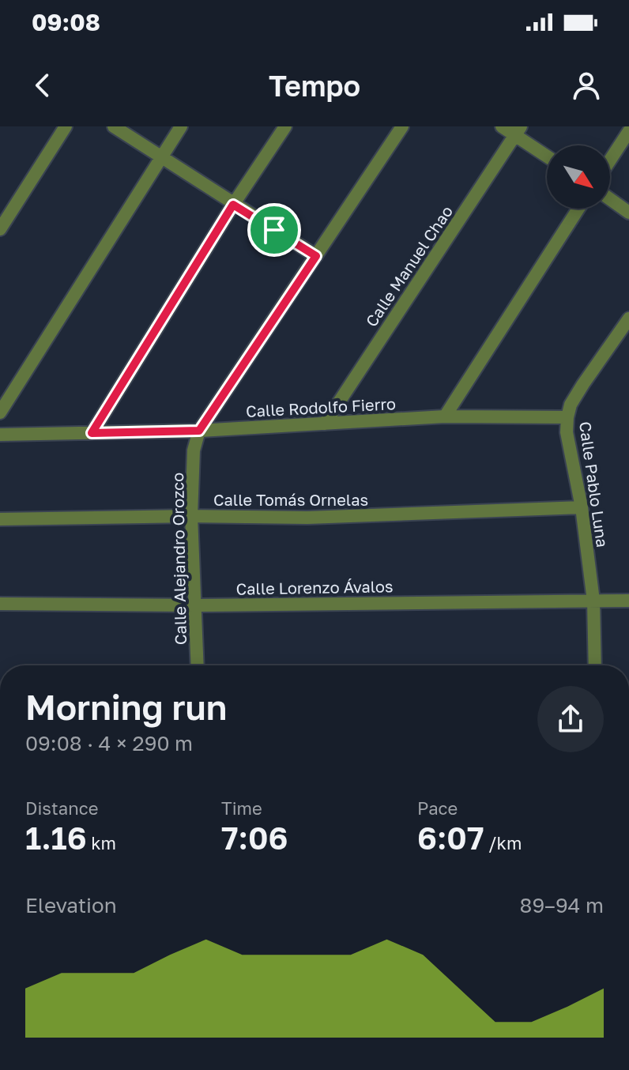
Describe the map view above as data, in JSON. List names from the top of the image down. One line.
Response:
{"streets":{"street":["Calle Manuel Chao","Calle Rodolfo Fierro","Calle Pablo Luna","Calle Tomás Ornelas","Calle Alejandro Orozco","Calle Lorenzo Ávalos"]},"crossings":[["Calle Manuel Chao","Calle Rodolfo Fierro"],["Calle Rodolfo Fierro","Calle Pablo Luna"],["Calle Rodolfo Fierro","Calle Alejandro Orozco"],["Calle Pablo Luna","Calle Tomás Ornelas"],["Calle Pablo Luna","Calle Lorenzo Ávalos"],["Calle Tomás Ornelas","Calle Alejandro Orozco"],["Calle Alejandro Orozco","Calle Lorenzo Ávalos"]],"north":"bottom right","page":{"status":"09:08","header":"Tempo","heading":["Morning run","09:08 · 4 × 290 m"],"stats":[["Distance","1.16 km"],["Time","7:06"],["Pace","6:07 /km"]],"chart":["Elevation","89–94 m"]}}
